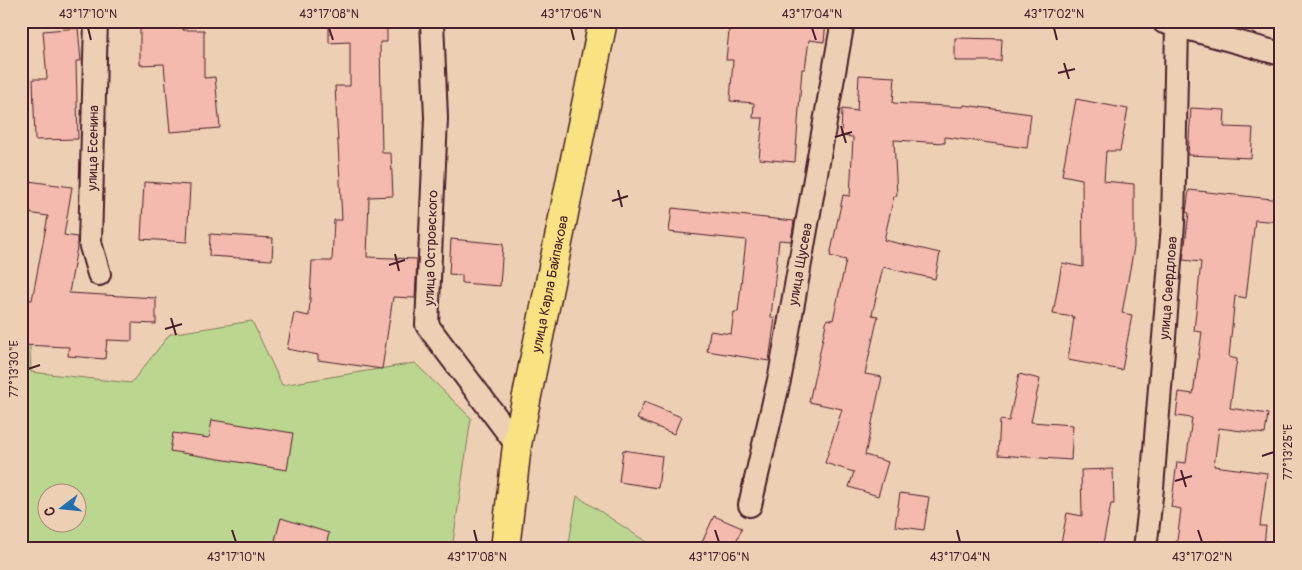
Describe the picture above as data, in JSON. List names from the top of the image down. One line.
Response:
{"streets":{"main road":["улица Карла Байпакова"],"street":["улица Есенина","улица Островского","улица Щусева","улица Свердлова"]},"crossings":[["улица Островского","улица Карла Байпакова"]],"north":"left","coordinates":["43°17'10\"N","43°17'08\"N","43°17'06\"N","43°17'04\"N","43°17'02\"N","77°13'30\"E","77°13'25\"E"]}
